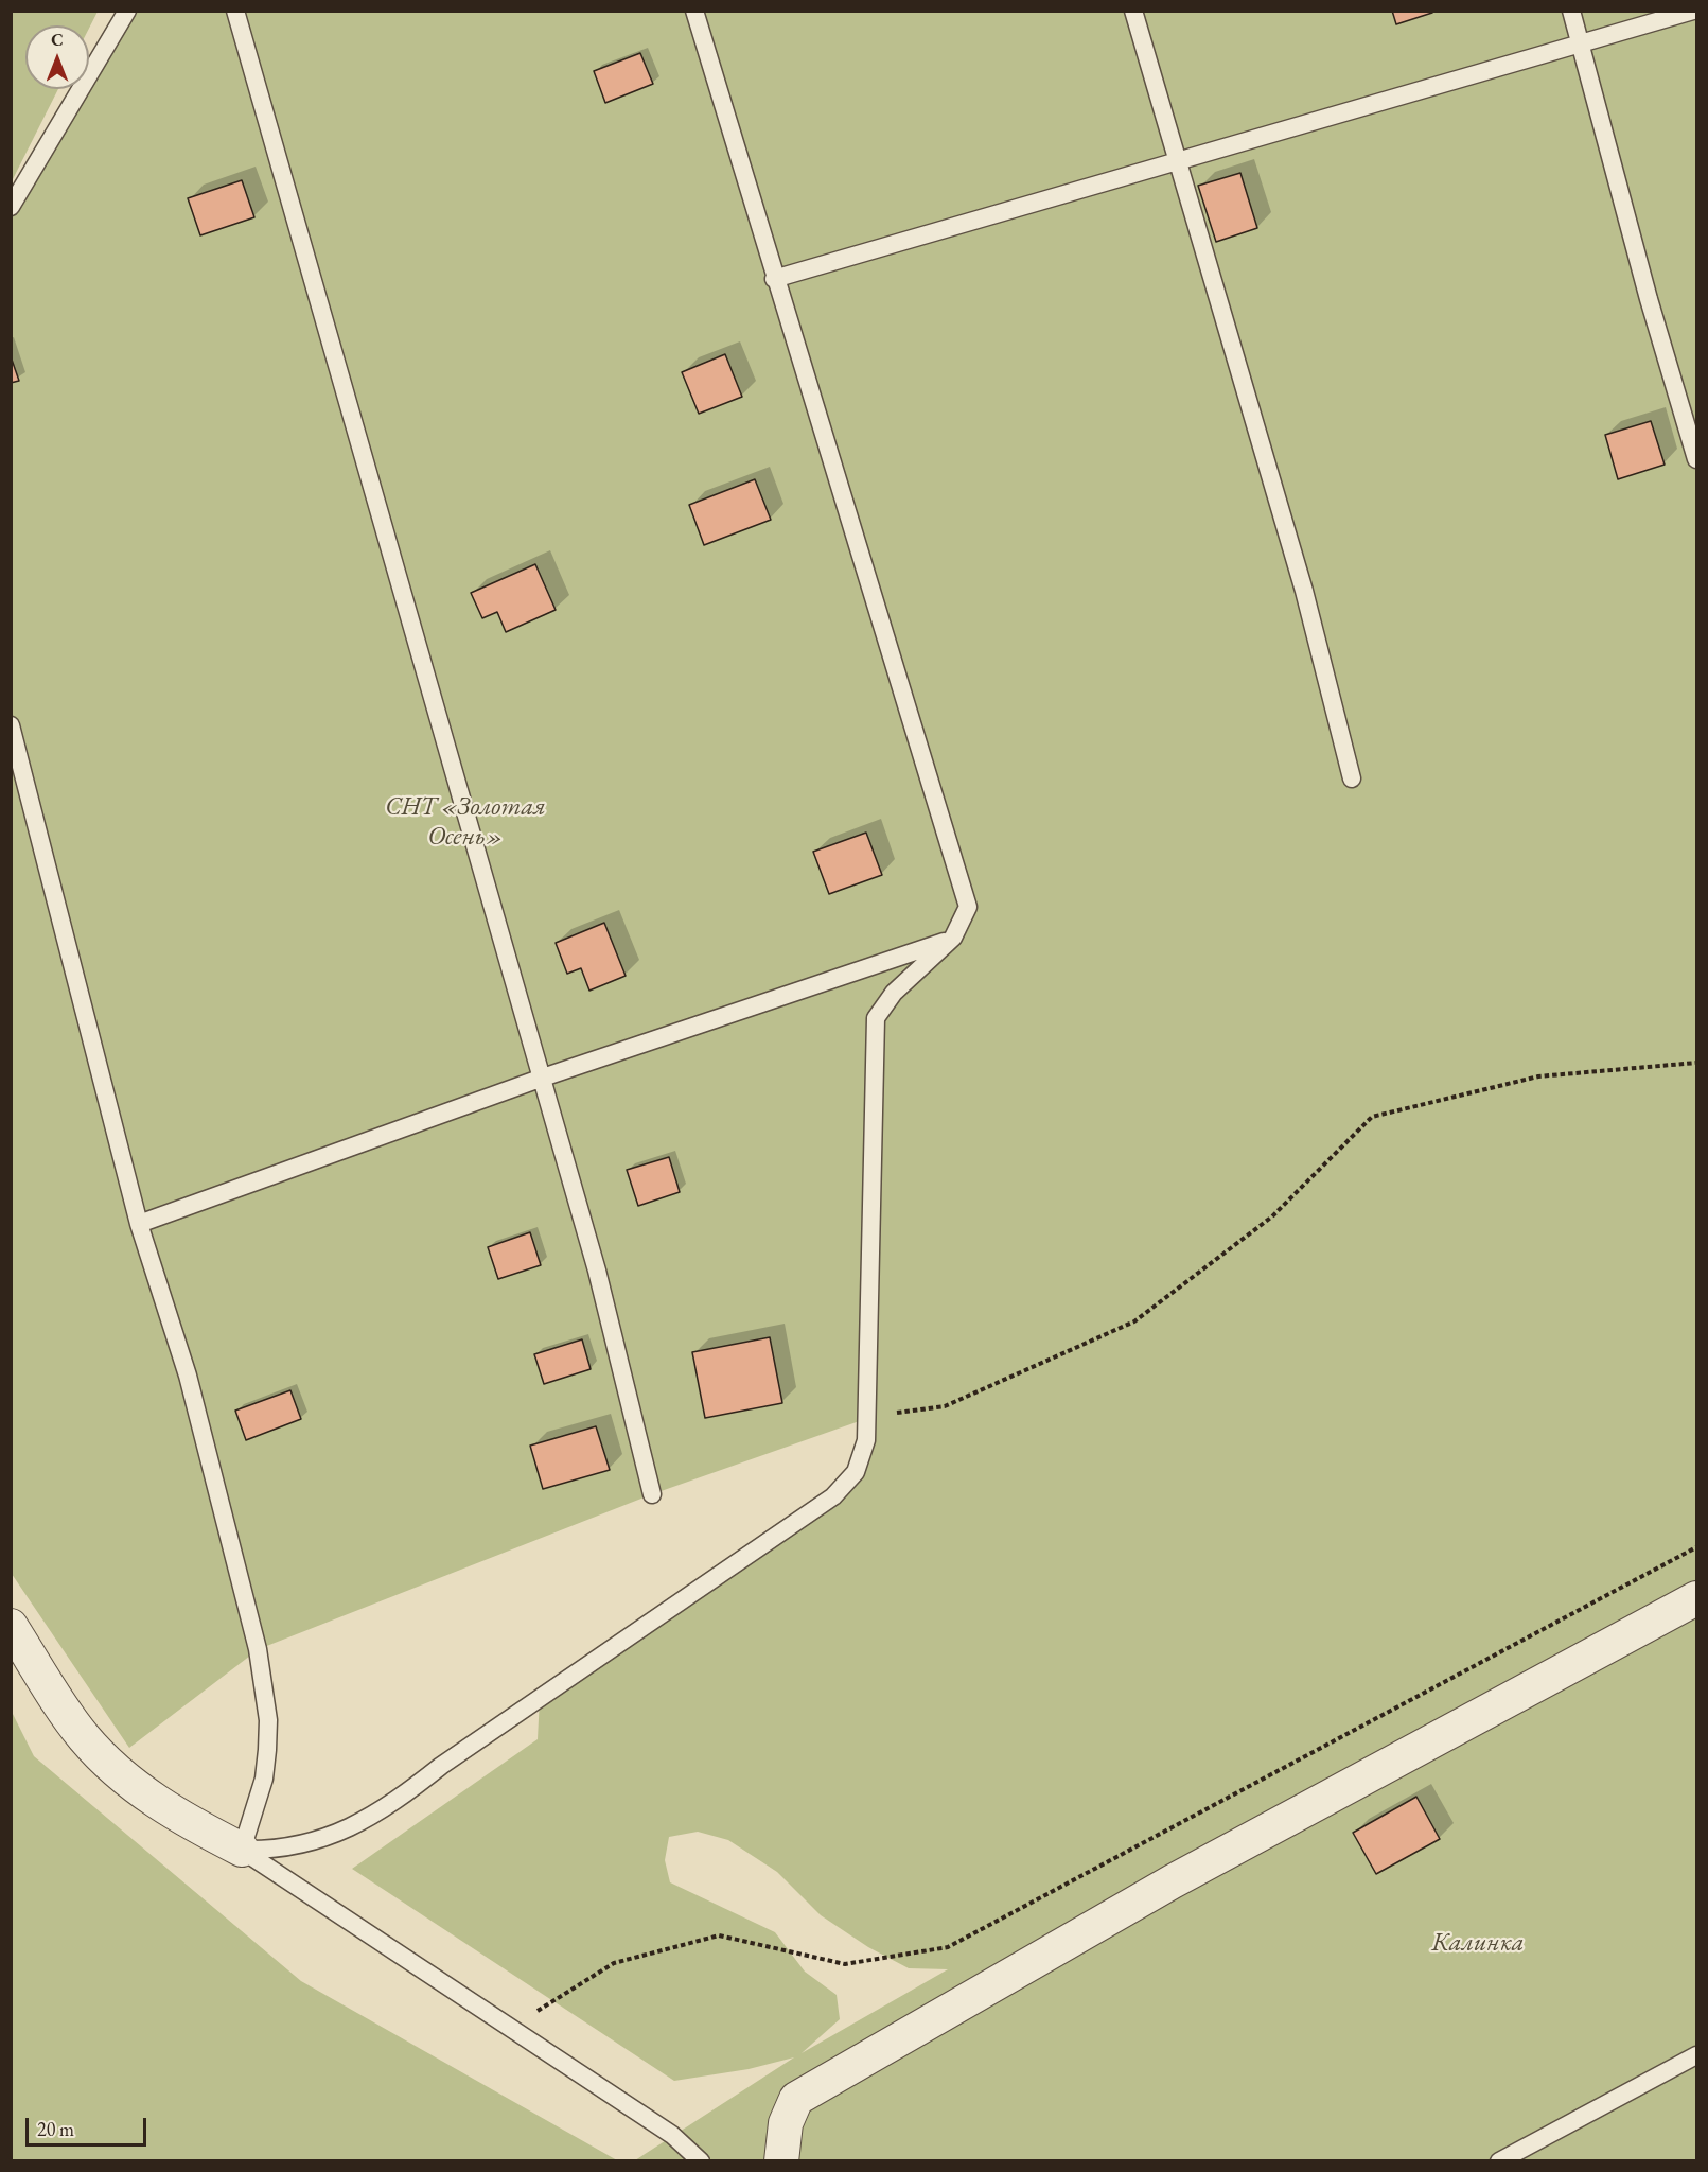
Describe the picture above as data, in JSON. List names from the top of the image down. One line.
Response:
{"parks":["СНТ «Золотая Осень»","Калинка"],"scale_bar":"20 m","north":"top"}
